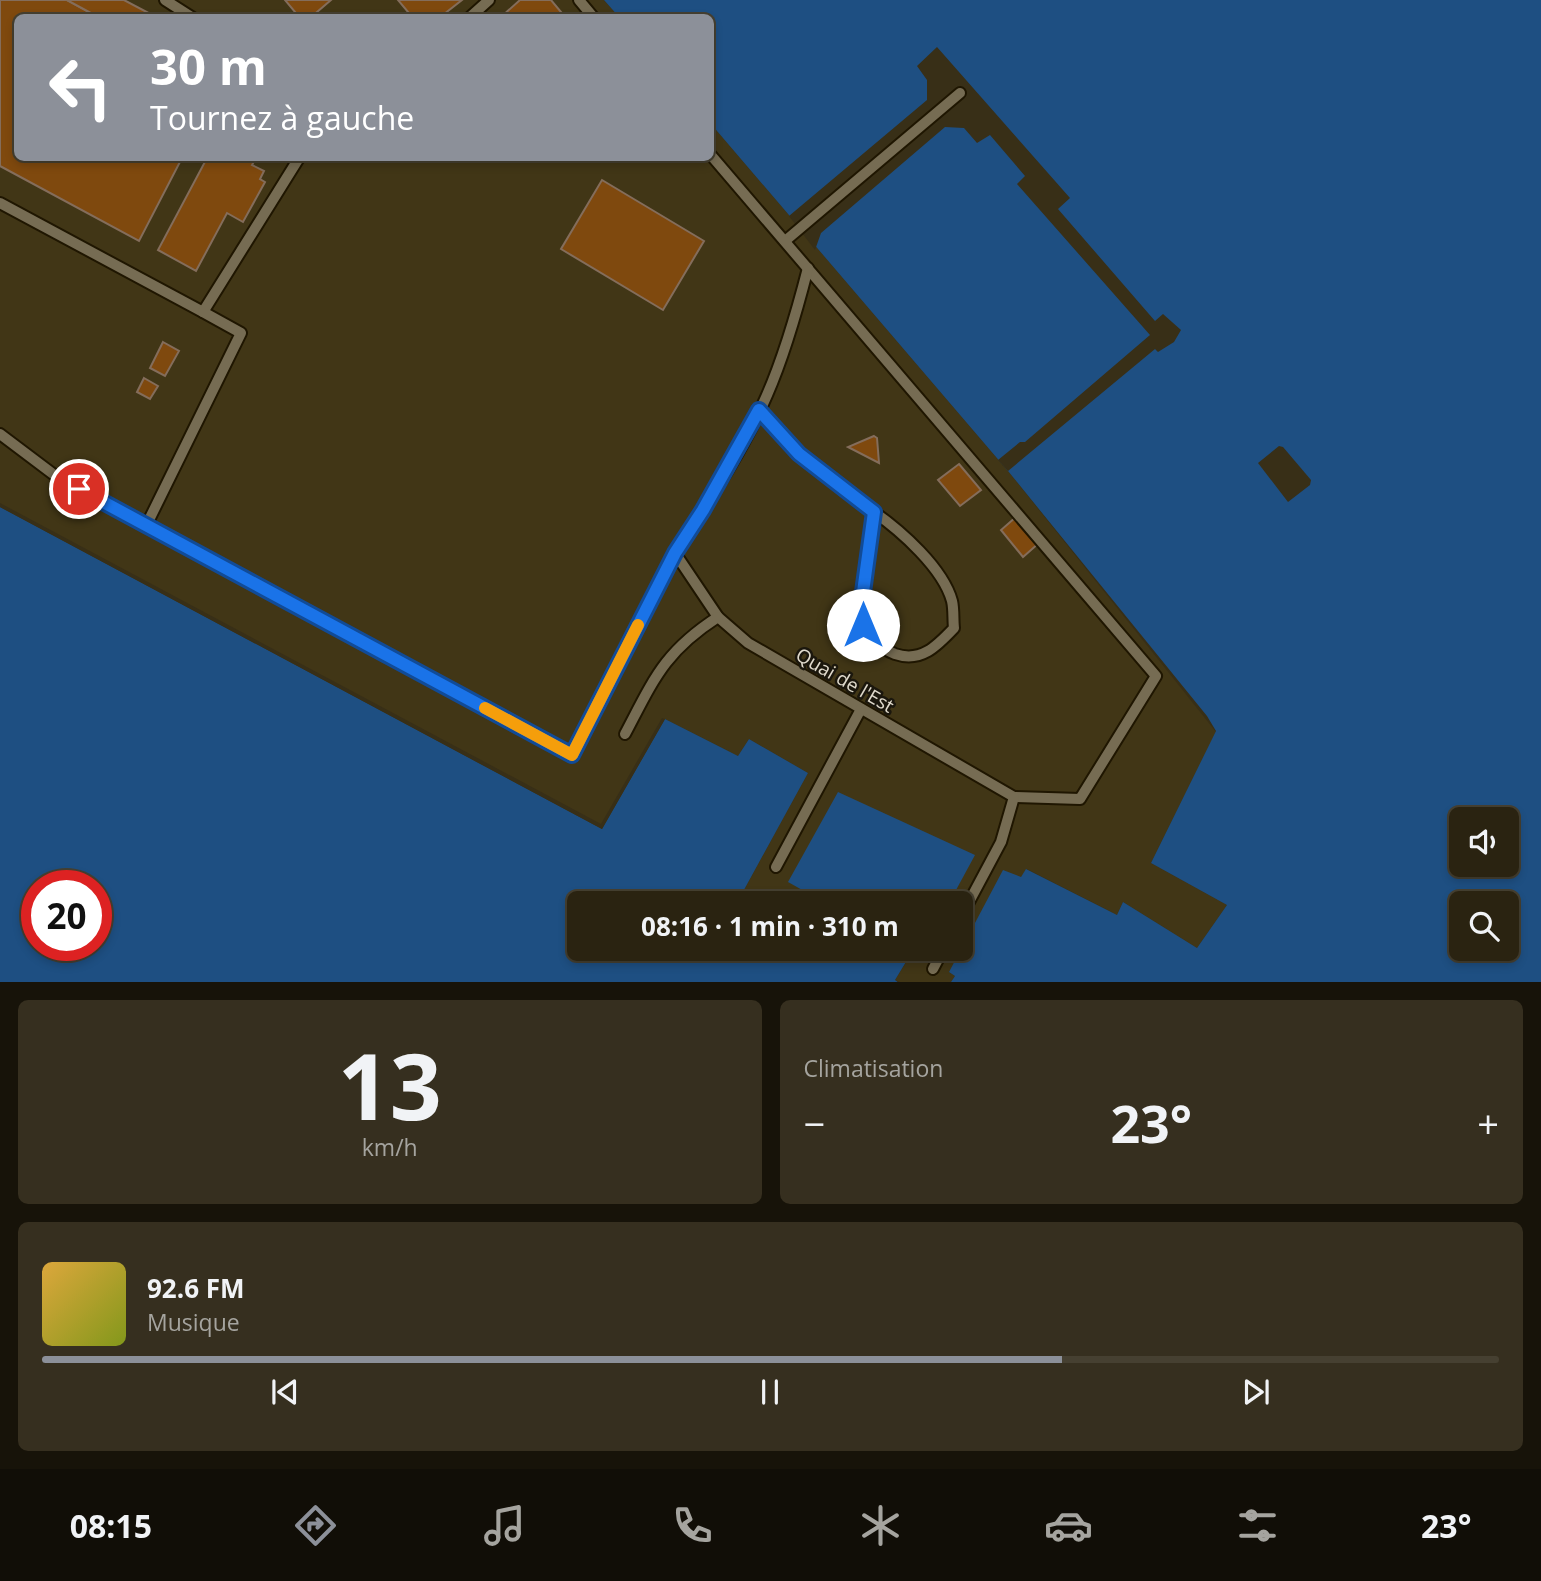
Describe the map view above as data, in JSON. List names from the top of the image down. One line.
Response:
{"streets":{"lane":["Quai de l'Est"]},"page":{"turn":["30 m","Tournez à gauche"],"limit":"20","trip":"08:16 · 1 min · 310 m","tile":[["13","km/h"],"Climatisation"],"heat":["−","23°","+"],"song":["92.6 FM","Musique"],"tabs":["08:15","23°"]}}
